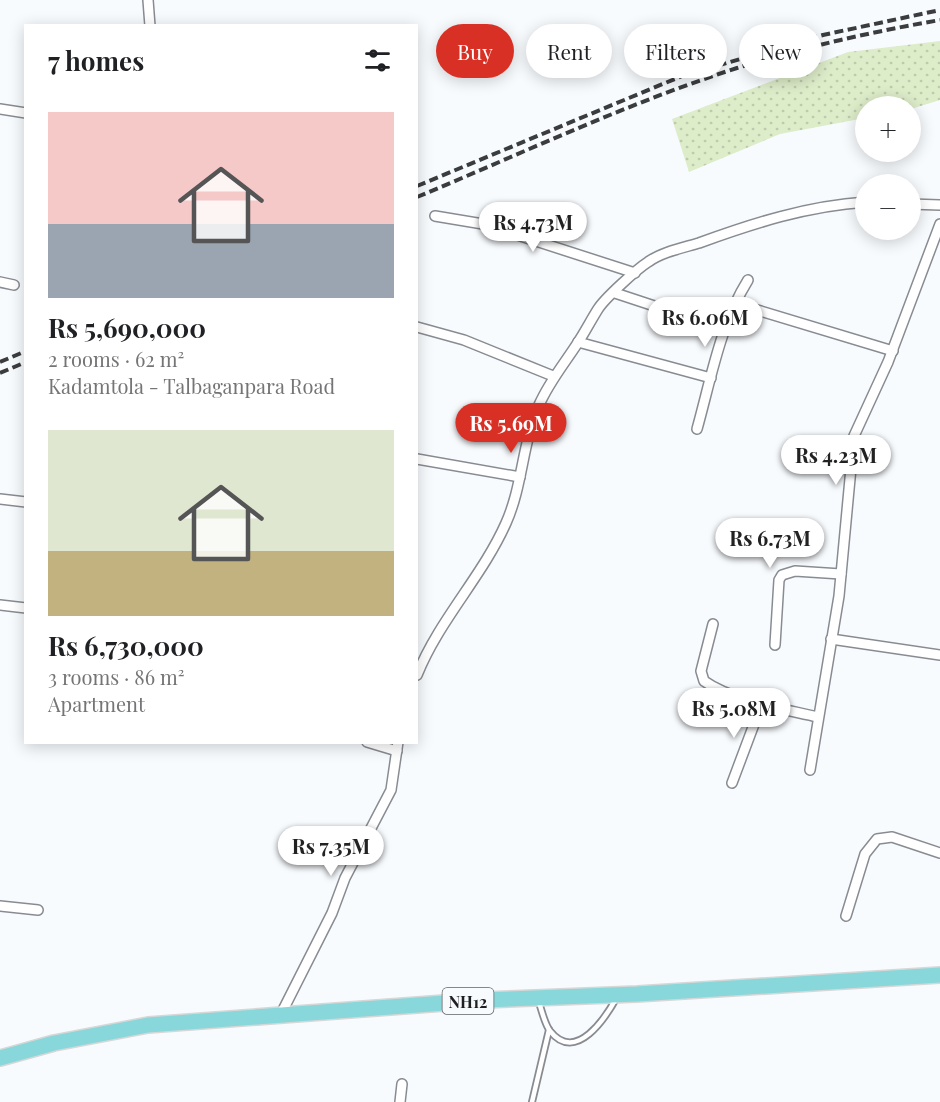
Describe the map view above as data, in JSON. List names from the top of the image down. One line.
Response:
{"streets":{"main road":["NH12"]},"page":{"chip":["Buy","Rent","Filters","New"],"heading":"7 homes","map_buttons":["+","−"],"list":[{"name":"Rs 5,690,000","note":"2 rooms · 62 m² · Kadamtola - Talbaganpara Road"},{"name":"Rs 6,730,000","note":"3 rooms · 86 m² · Apartment"}],"price":["Rs 4.73M","Rs 6.06M","Rs 5.69M","Rs 4.23M","Rs 6.73M","Rs 5.08M","Rs 7.35M"]}}
